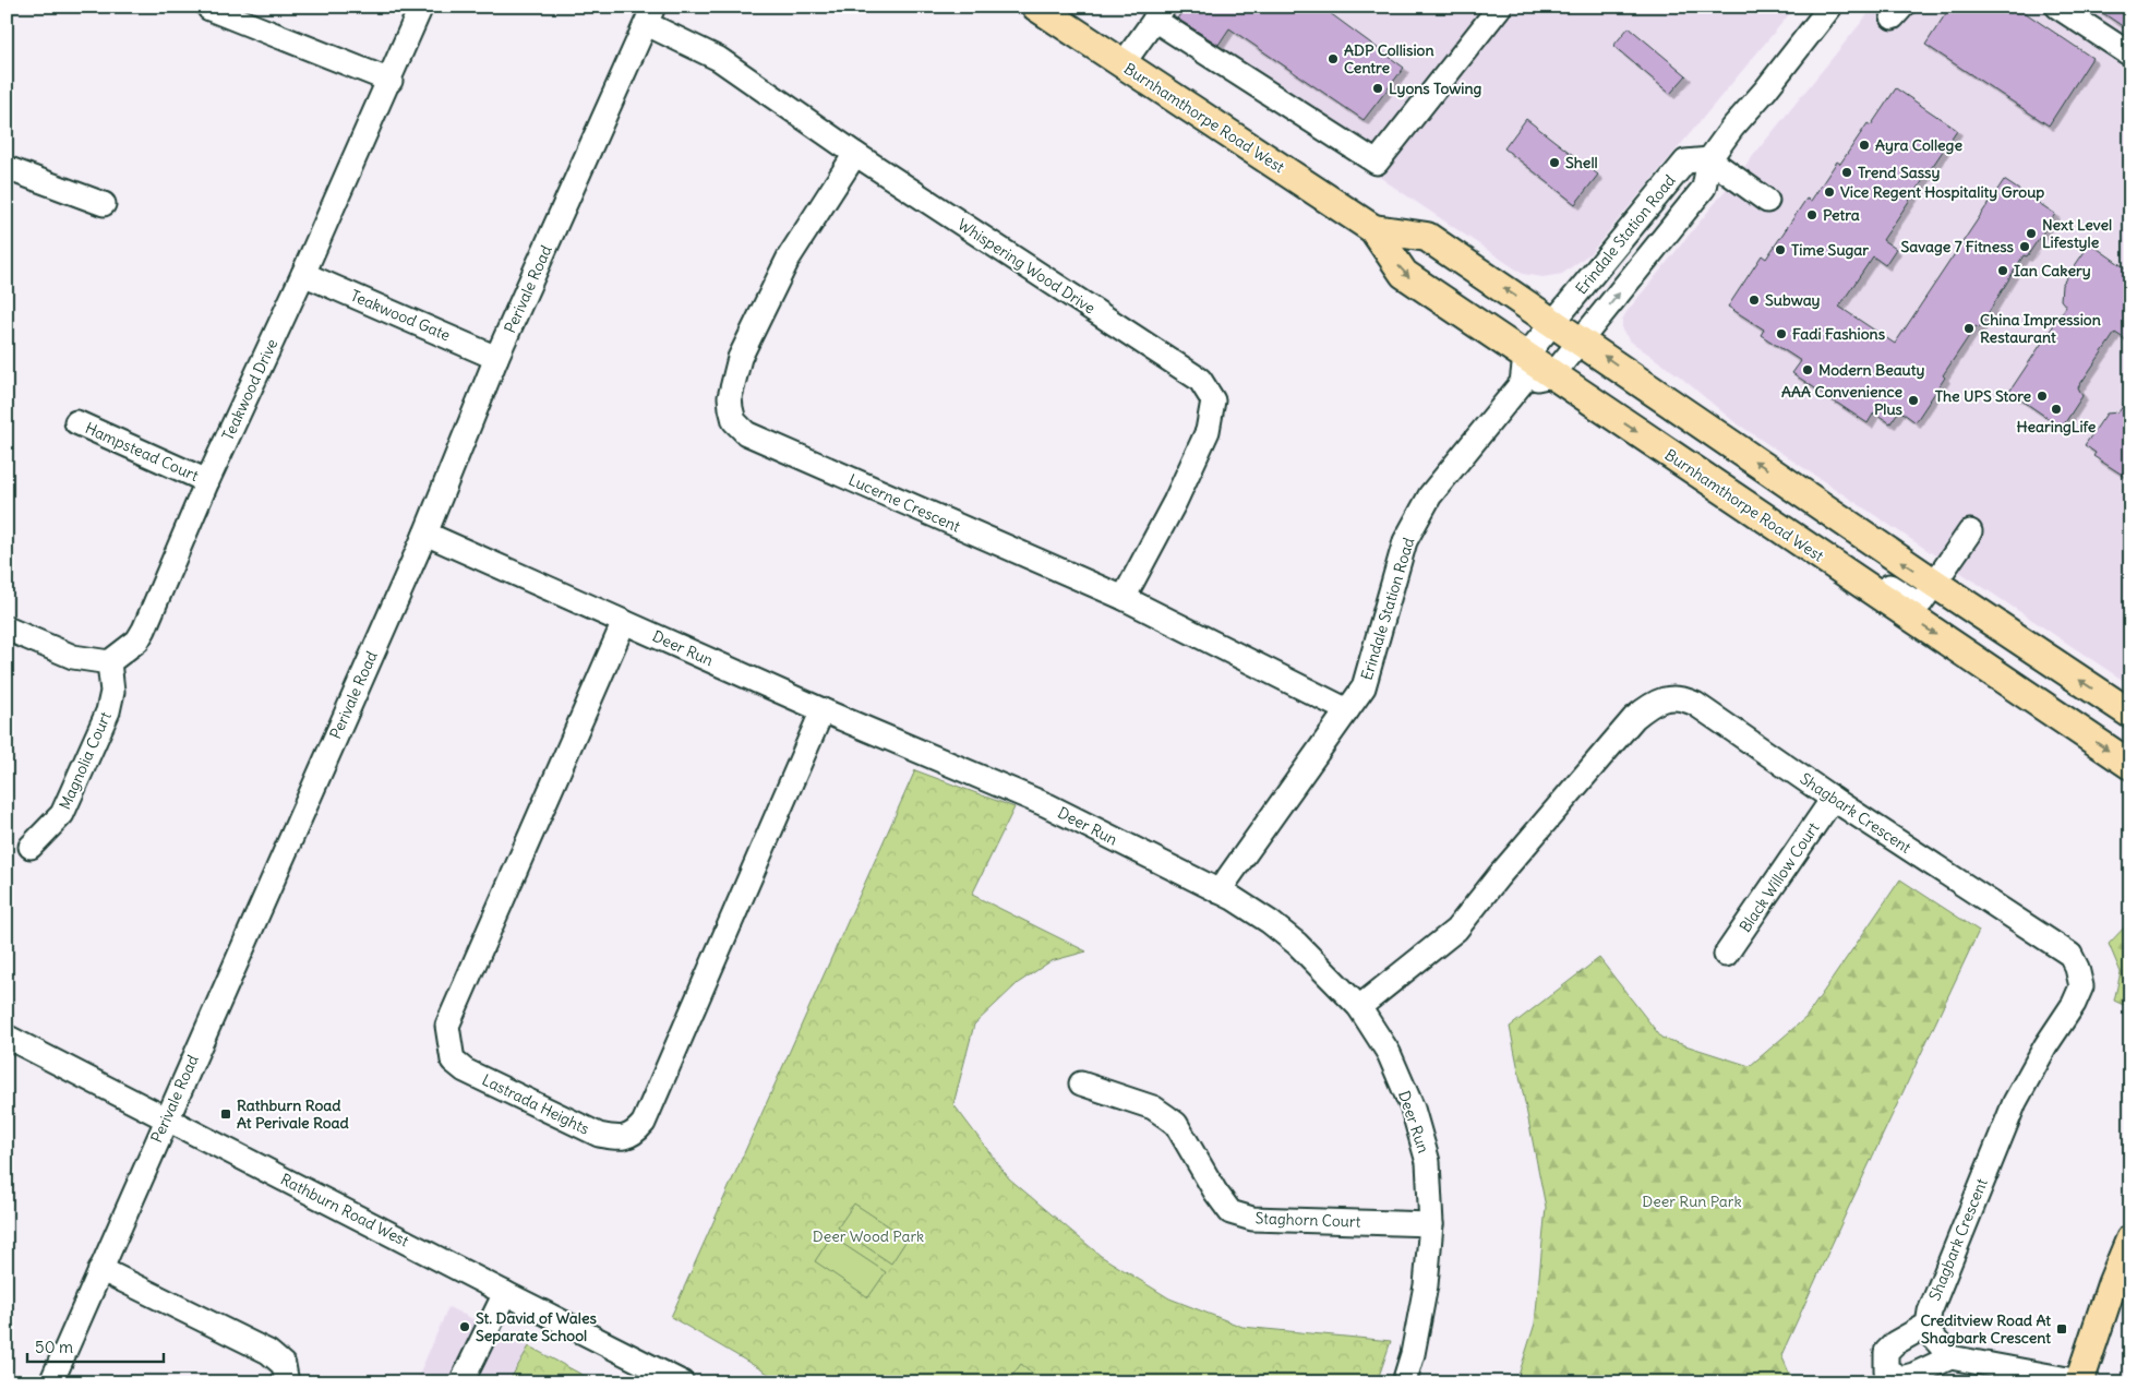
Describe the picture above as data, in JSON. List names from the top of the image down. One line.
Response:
{"streets":{"main road":["Burnhamthorpe Road West"],"street":["Erindale Station Road","Whispering Wood Drive","Perivale Road","Teakwood Gate","Teakwood Drive","Hampstead Court","Lucerne Crescent","Deer Run","Magnolia Court","Shagbark Crescent","Black Willow Court","Lastrada Heights","Rathburn Road West","Staghorn Court"]},"crossings":[["Burnhamthorpe Road West","Erindale Station Road"],["Erindale Station Road","Lucerne Crescent"],["Erindale Station Road","Deer Run"],["Whispering Wood Drive","Perivale Road"],["Whispering Wood Drive","Lucerne Crescent"],["Perivale Road","Teakwood Gate"],["Perivale Road","Deer Run"],["Perivale Road","Rathburn Road West"],["Teakwood Gate","Teakwood Drive"],["Teakwood Drive","Hampstead Court"],["Teakwood Drive","Magnolia Court"],["Deer Run","Shagbark Crescent"],["Deer Run","Lastrada Heights"],["Deer Run","Staghorn Court"],["Shagbark Crescent","Black Willow Court"]],"parks":["Deer Run Park","Deer Wood Park"],"places":{"other":["ADP Collision Centre","Lyons Towing","Ayra College","Shell","Trend Sassy","Vice Regent Hospitality Group","Petra","Next Level Lifestyle","Savage 7 Fitness","Time Sugar","Ian Cakery","Subway","China Impression Restaurant","Fadi Fashions","Modern Beauty","The UPS Store","AAA Convenience Plus","HearingLife","St. David of Wales Separate School"],"transit":["Rathburn Road At Perivale Road","Creditview Road At Shagbark Crescent"]},"scale_bar":"50 m"}
